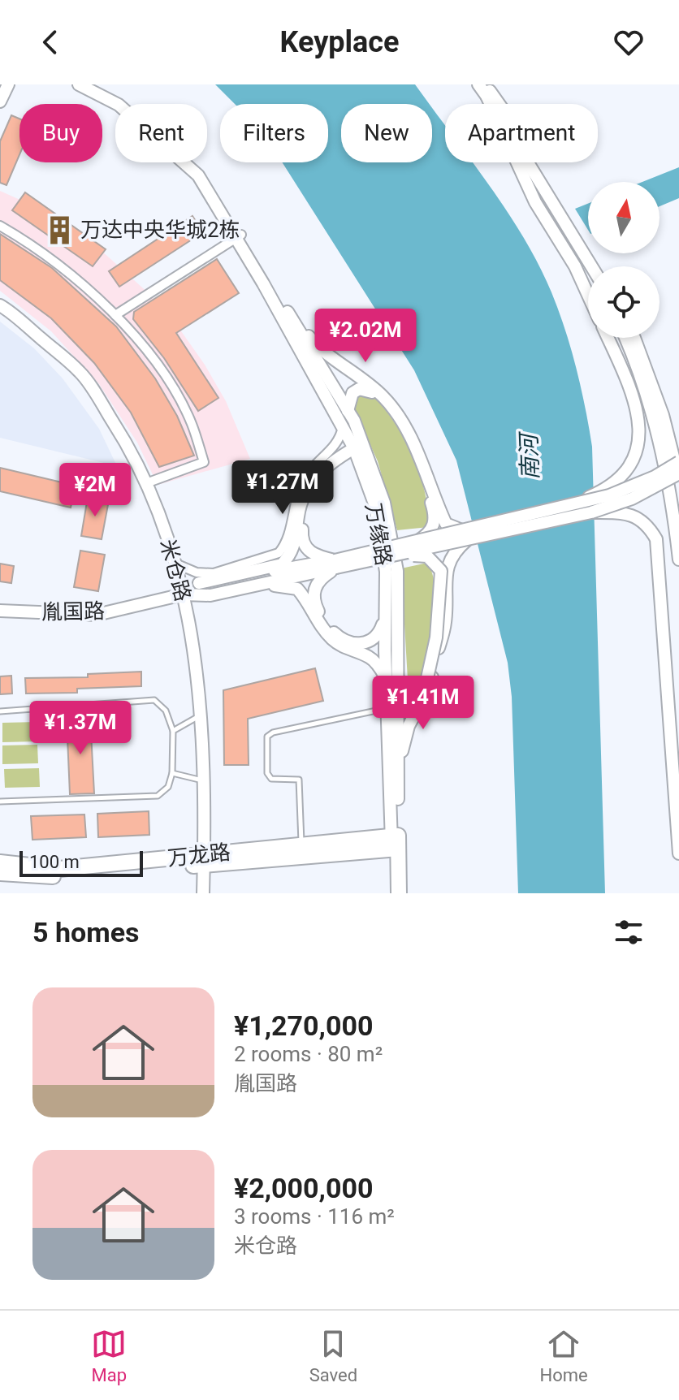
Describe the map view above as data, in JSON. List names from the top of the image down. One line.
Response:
{"streets":{"highway":["万缘路","万龙路"],"street":["米仓路","胤国路"]},"crossings":[["万缘路","万龙路"],["米仓路","胤国路"],["米仓路","万龙路"]],"water":["南河"],"places":{"building":["万达中央华城2栋"]},"scale_bar":"100 m","north":"top","page":{"header":"Keyplace","chip":["Buy","Rent","Filters","New","Apartment"],"price":["¥2.02M","¥1.27M","¥2M","¥1.41M","¥1.37M"],"scale":"100 m","heading":"5 homes","list":[{"name":"¥1,270,000","note":"2 rooms · 80 m² · 胤国路"},{"name":"¥2,000,000","note":"3 rooms · 116 m² · 米仓路"}],"tabs":["Map","Saved","Home"]}}
